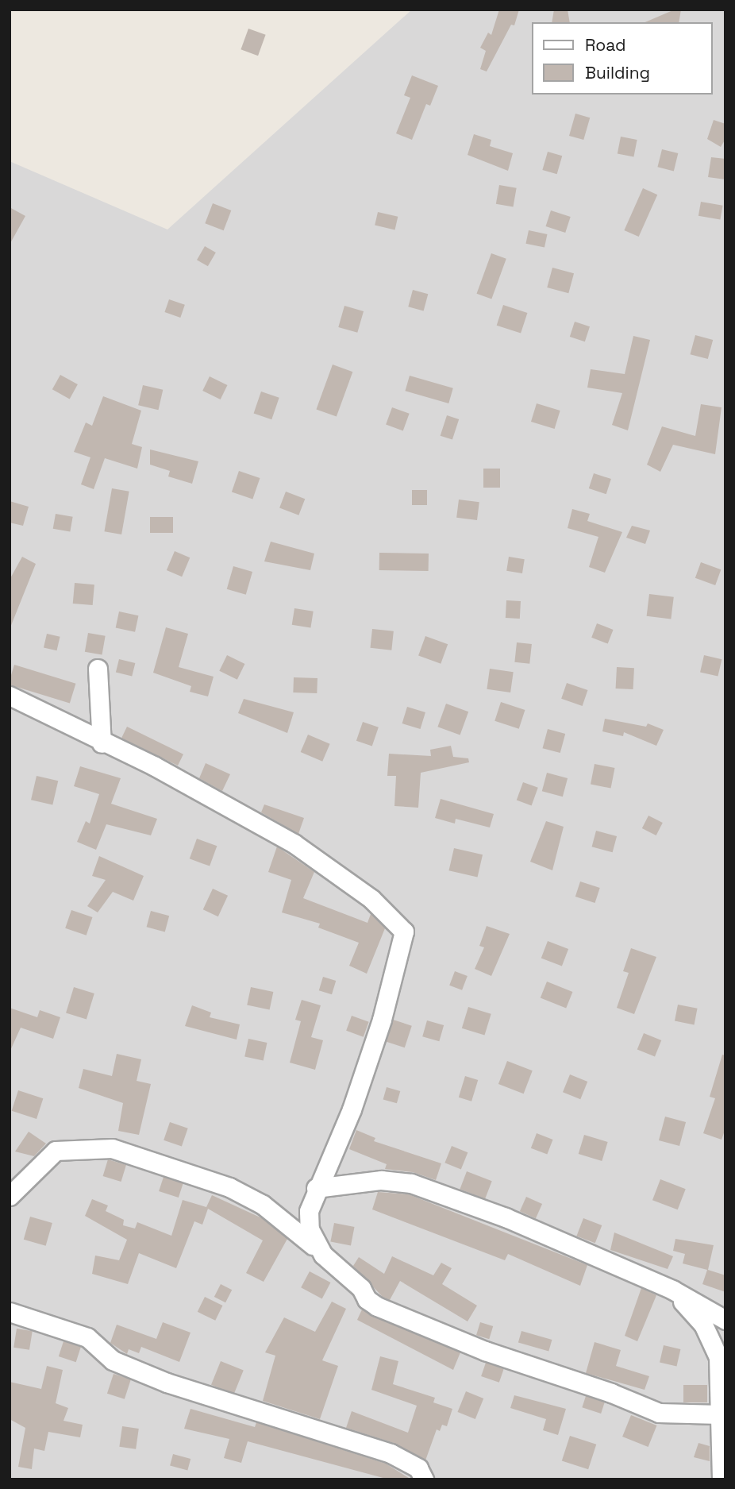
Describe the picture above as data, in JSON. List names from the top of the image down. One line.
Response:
{"legend":["Road","Building"]}
